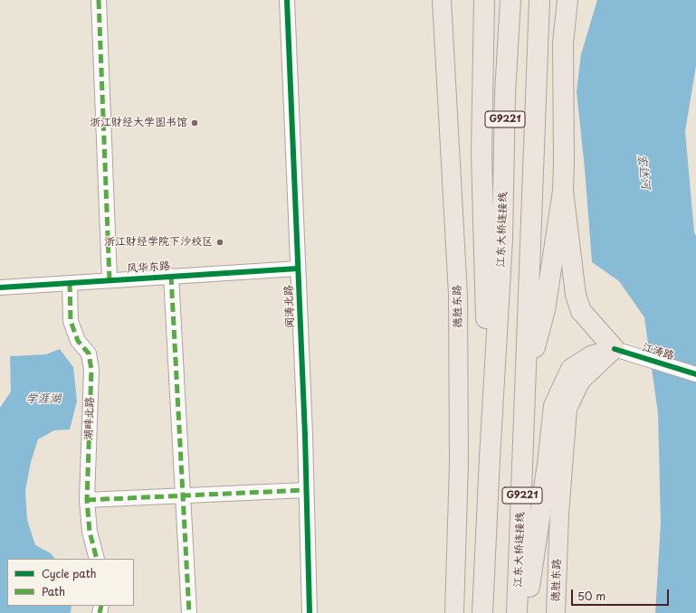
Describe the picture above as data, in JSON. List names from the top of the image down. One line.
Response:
{"streets":{"highway":["G9221","江东大桥连接线"],"main road":["德胜东路"],"street":["风华东路","闻涛北路","江涛路","湖畔北路"]},"crossings":[["风华东路","闻涛北路"],["风华东路","湖畔北路"],["德胜东路","江涛路"]],"water":["宏达河","学涯湖"],"places":["浙江财经大学图书馆","浙江财经学院下沙校区"],"legend":["Cycle path","Path"],"scale_bar":"50 m"}
